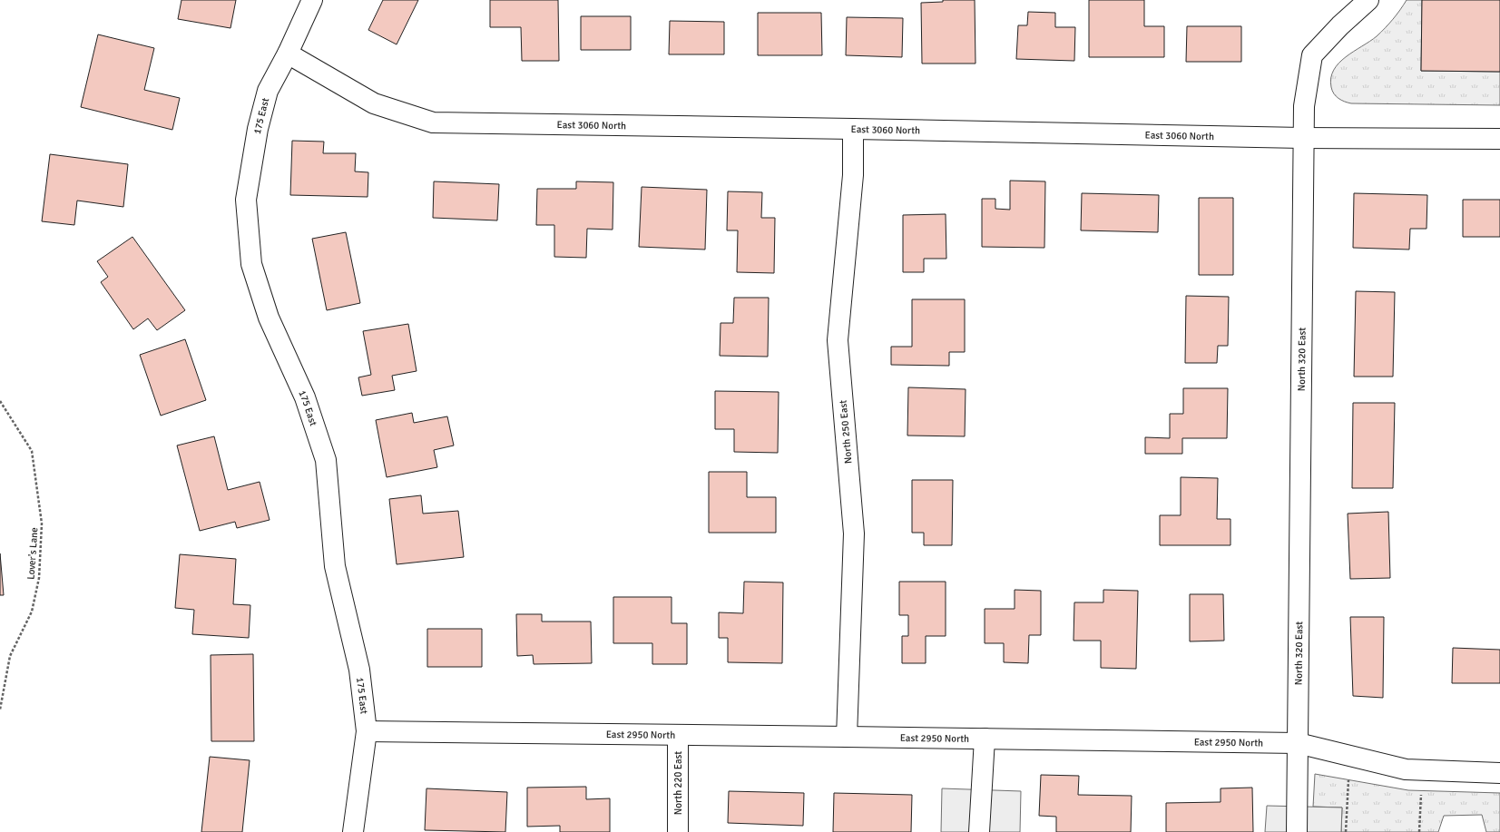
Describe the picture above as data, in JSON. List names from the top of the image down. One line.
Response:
{"streets":{"street":["175 East","East 3060 North","North 320 East","North 250 East","East 2950 North","North 220 East"],"path":["Lover's Lane"]},"crossings":[["175 East","East 3060 North"],["175 East","East 2950 North"],["East 3060 North","North 320 East"],["East 3060 North","North 250 East"],["North 320 East","East 2950 North"],["North 250 East","East 2950 North"],["East 2950 North","North 220 East"]]}
